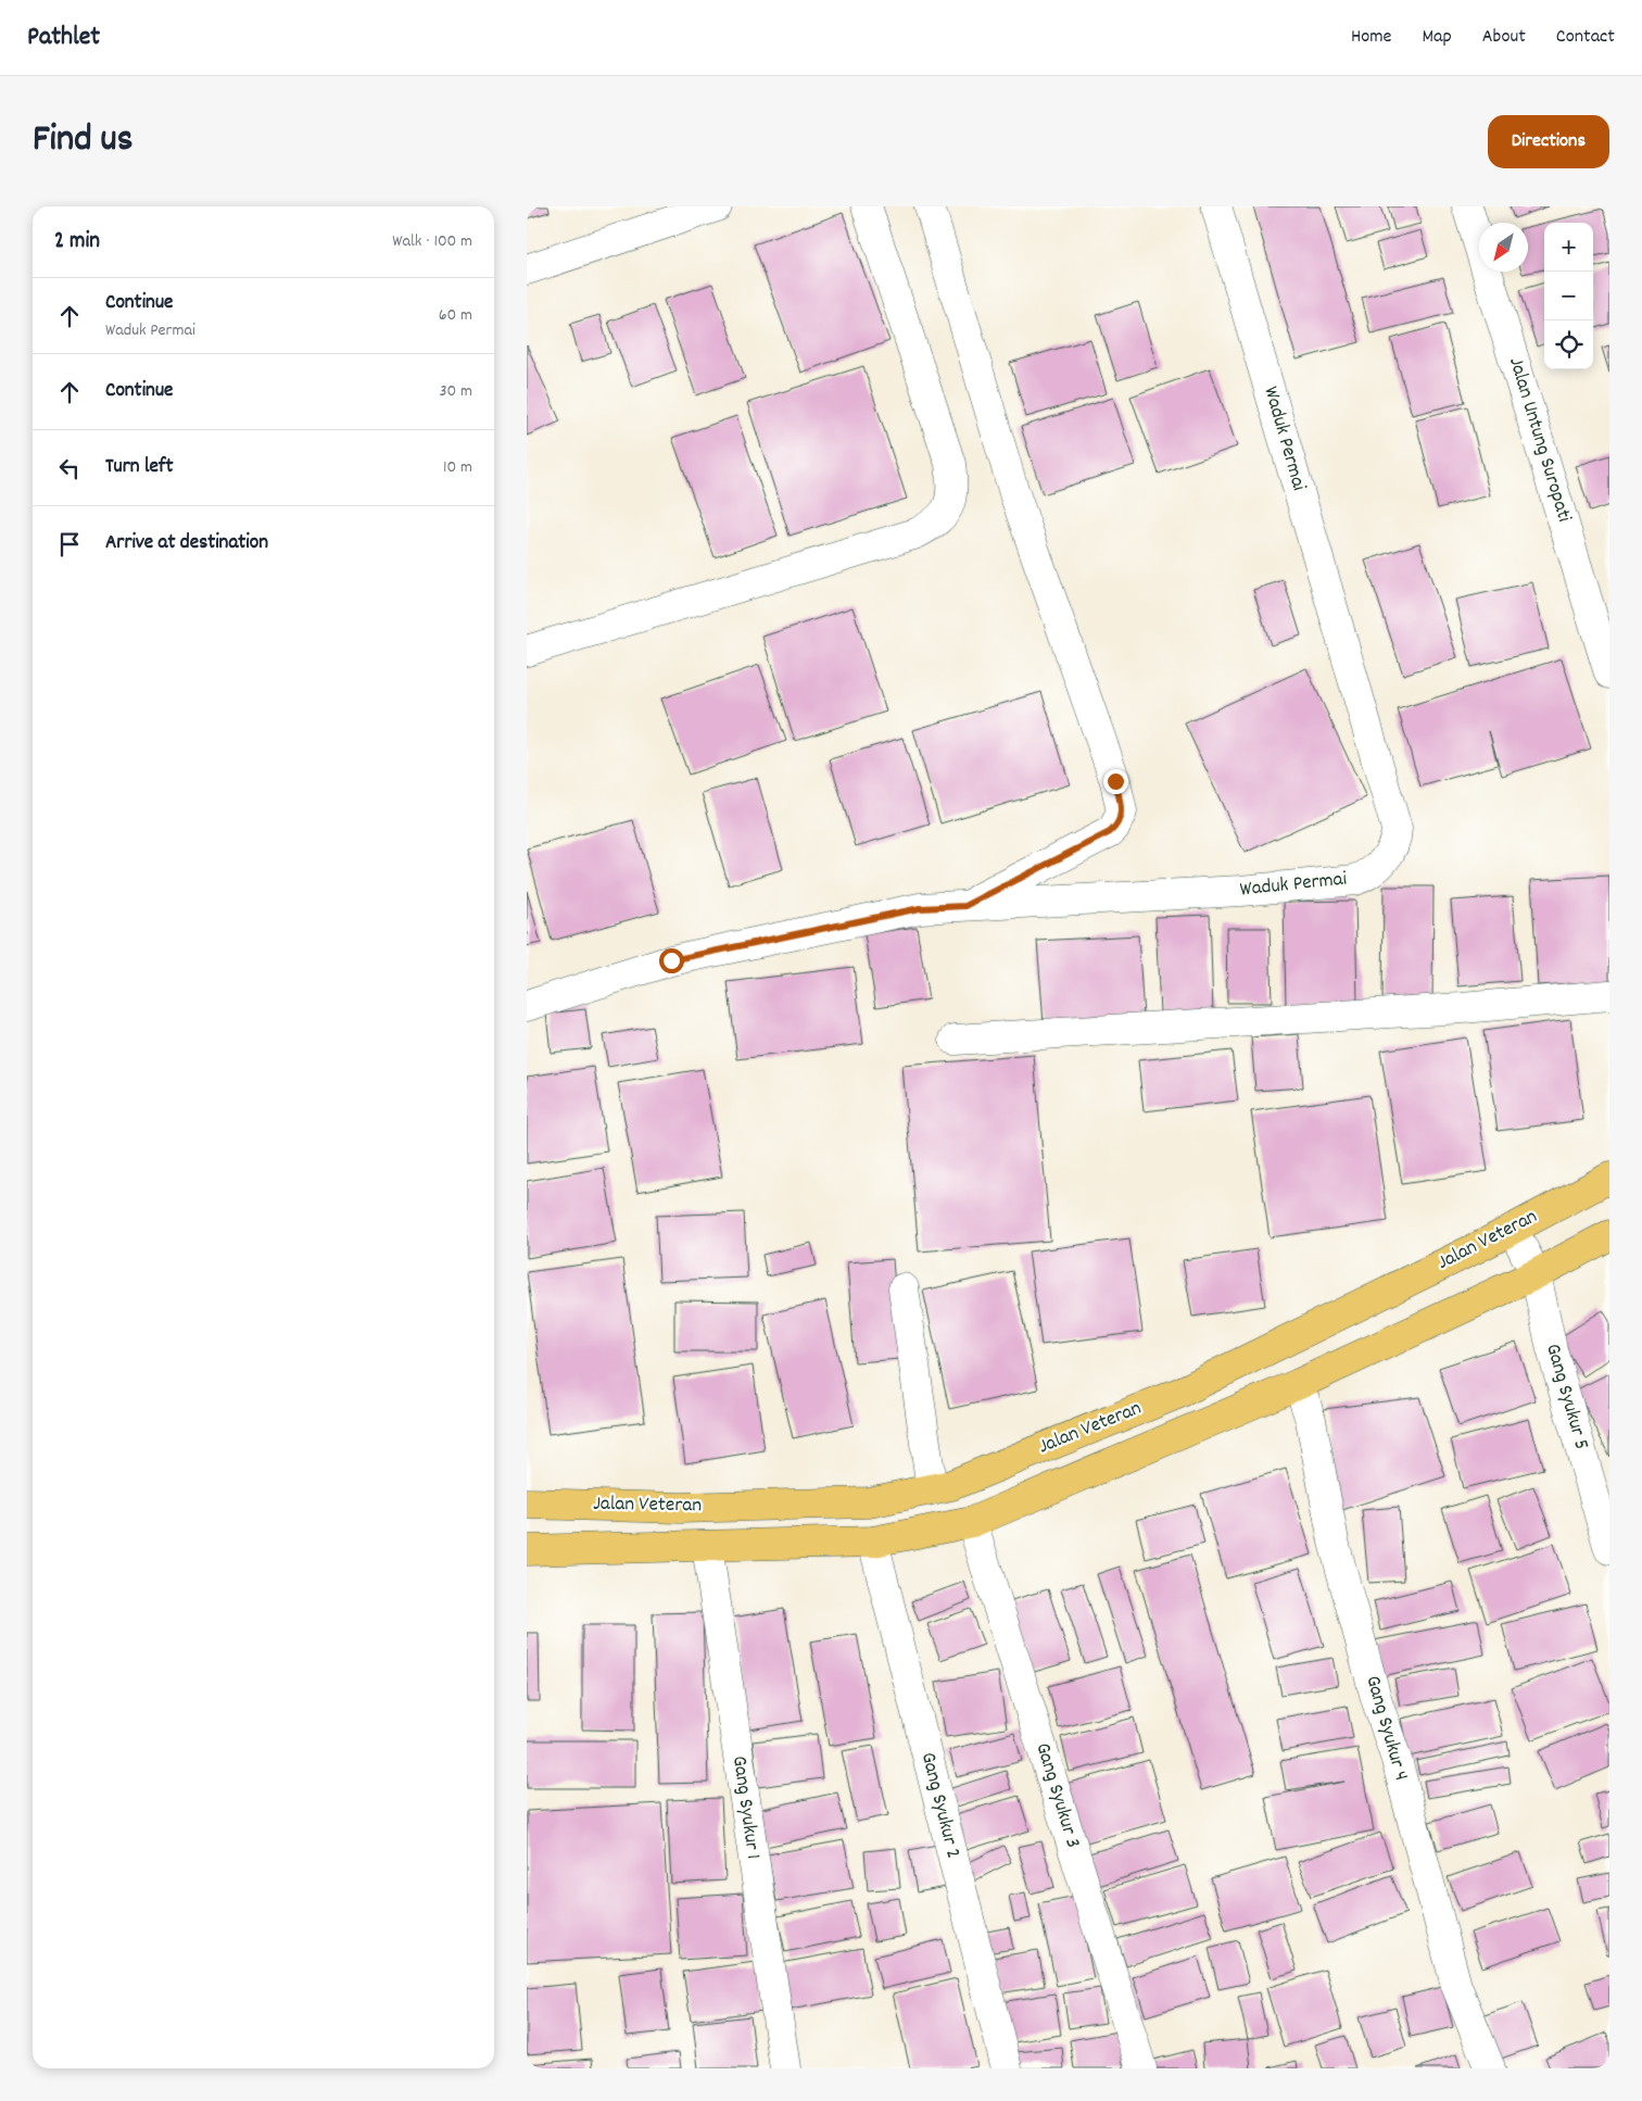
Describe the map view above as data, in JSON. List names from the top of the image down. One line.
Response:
{"streets":{"highway":["Jalan Veteran"],"street":["Waduk Permai","Jalan Untung Suropati","Gang Syukur 5","Gang Syukur 4","Gang Syukur 3","Gang Syukur 2","Gang Syukur 1"]},"crossings":[["Jalan Veteran","Gang Syukur 5"],["Jalan Veteran","Gang Syukur 4"],["Jalan Veteran","Gang Syukur 3"],["Jalan Veteran","Gang Syukur 2"],["Jalan Veteran","Gang Syukur 1"]],"north":"bottom left","page":{"header":"Pathlet","nav":["Home","Map","About","Contact"],"title":"Find us","buttons":"Directions","heading":["2 min","Walk · 100 m"],"map_buttons":["+","−"],"list":[["Continue","Waduk Permai","60 m"],["Continue","30 m"],["Turn left","10 m"],"Arrive at destination"]}}
